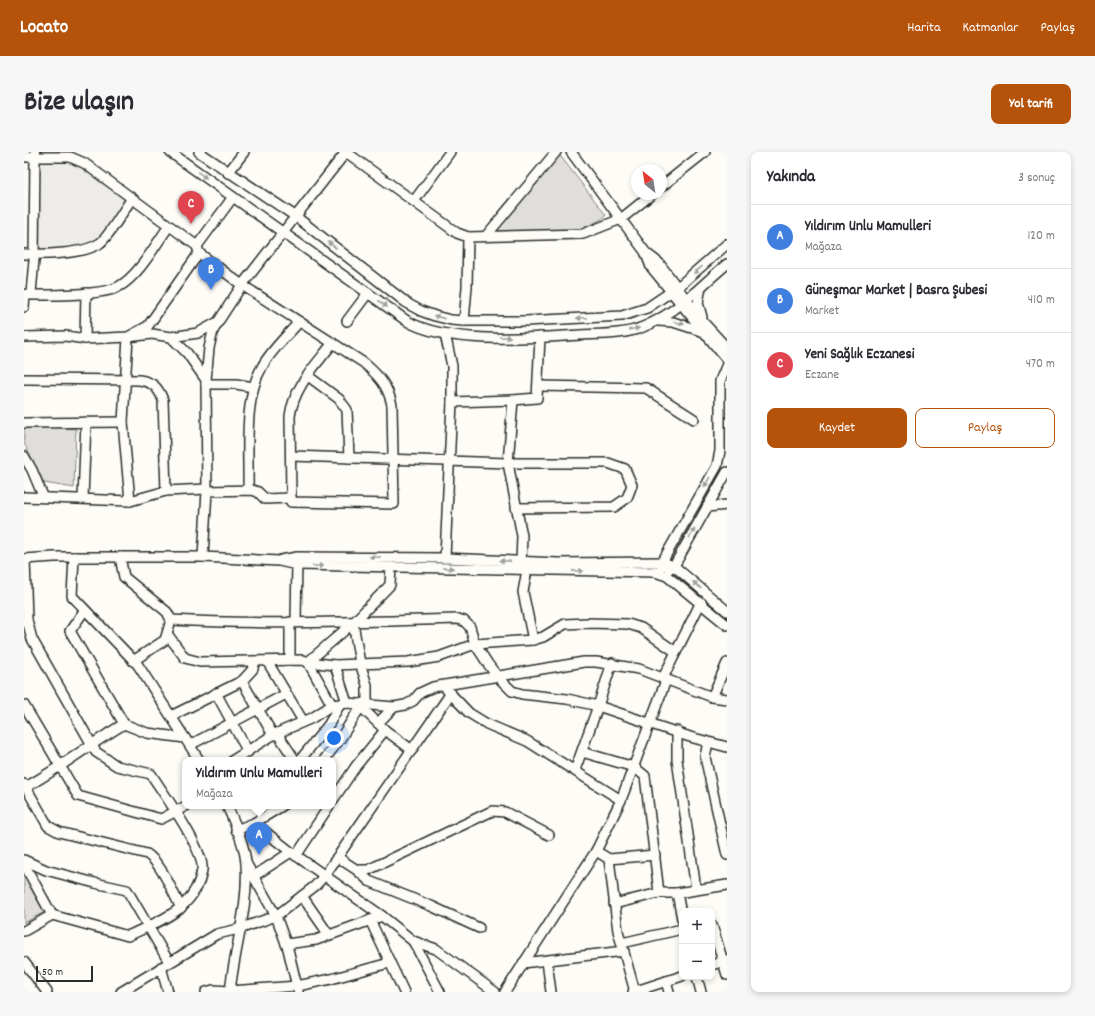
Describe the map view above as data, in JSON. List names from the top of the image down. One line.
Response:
{"scale_bar":"50 m","north":"top left","page":{"header":"Locato","nav":["Harita","Katmanlar","Paylaş"],"title":"Bize ulaşın","buttons":["Yol tarifi",["Kaydet","Paylaş"]],"heading":["Yakında","3 sonuç"],"pins":["C","B","A"],"list":[{"mark":"A","name":"Yıldırım Unlu Mamulleri","note":"Mağaza","value":"120 m"},{"mark":"B","name":"Güneşmar Market | Basra Şubesi","note":"Market","value":"410 m"},{"mark":"C","name":"Yeni Sağlık Eczanesi","note":"Eczane","value":"470 m"}],"popup":["Yıldırım Unlu Mamulleri","Mağaza"],"map_buttons":["+","−"],"scale":"50 m"}}
